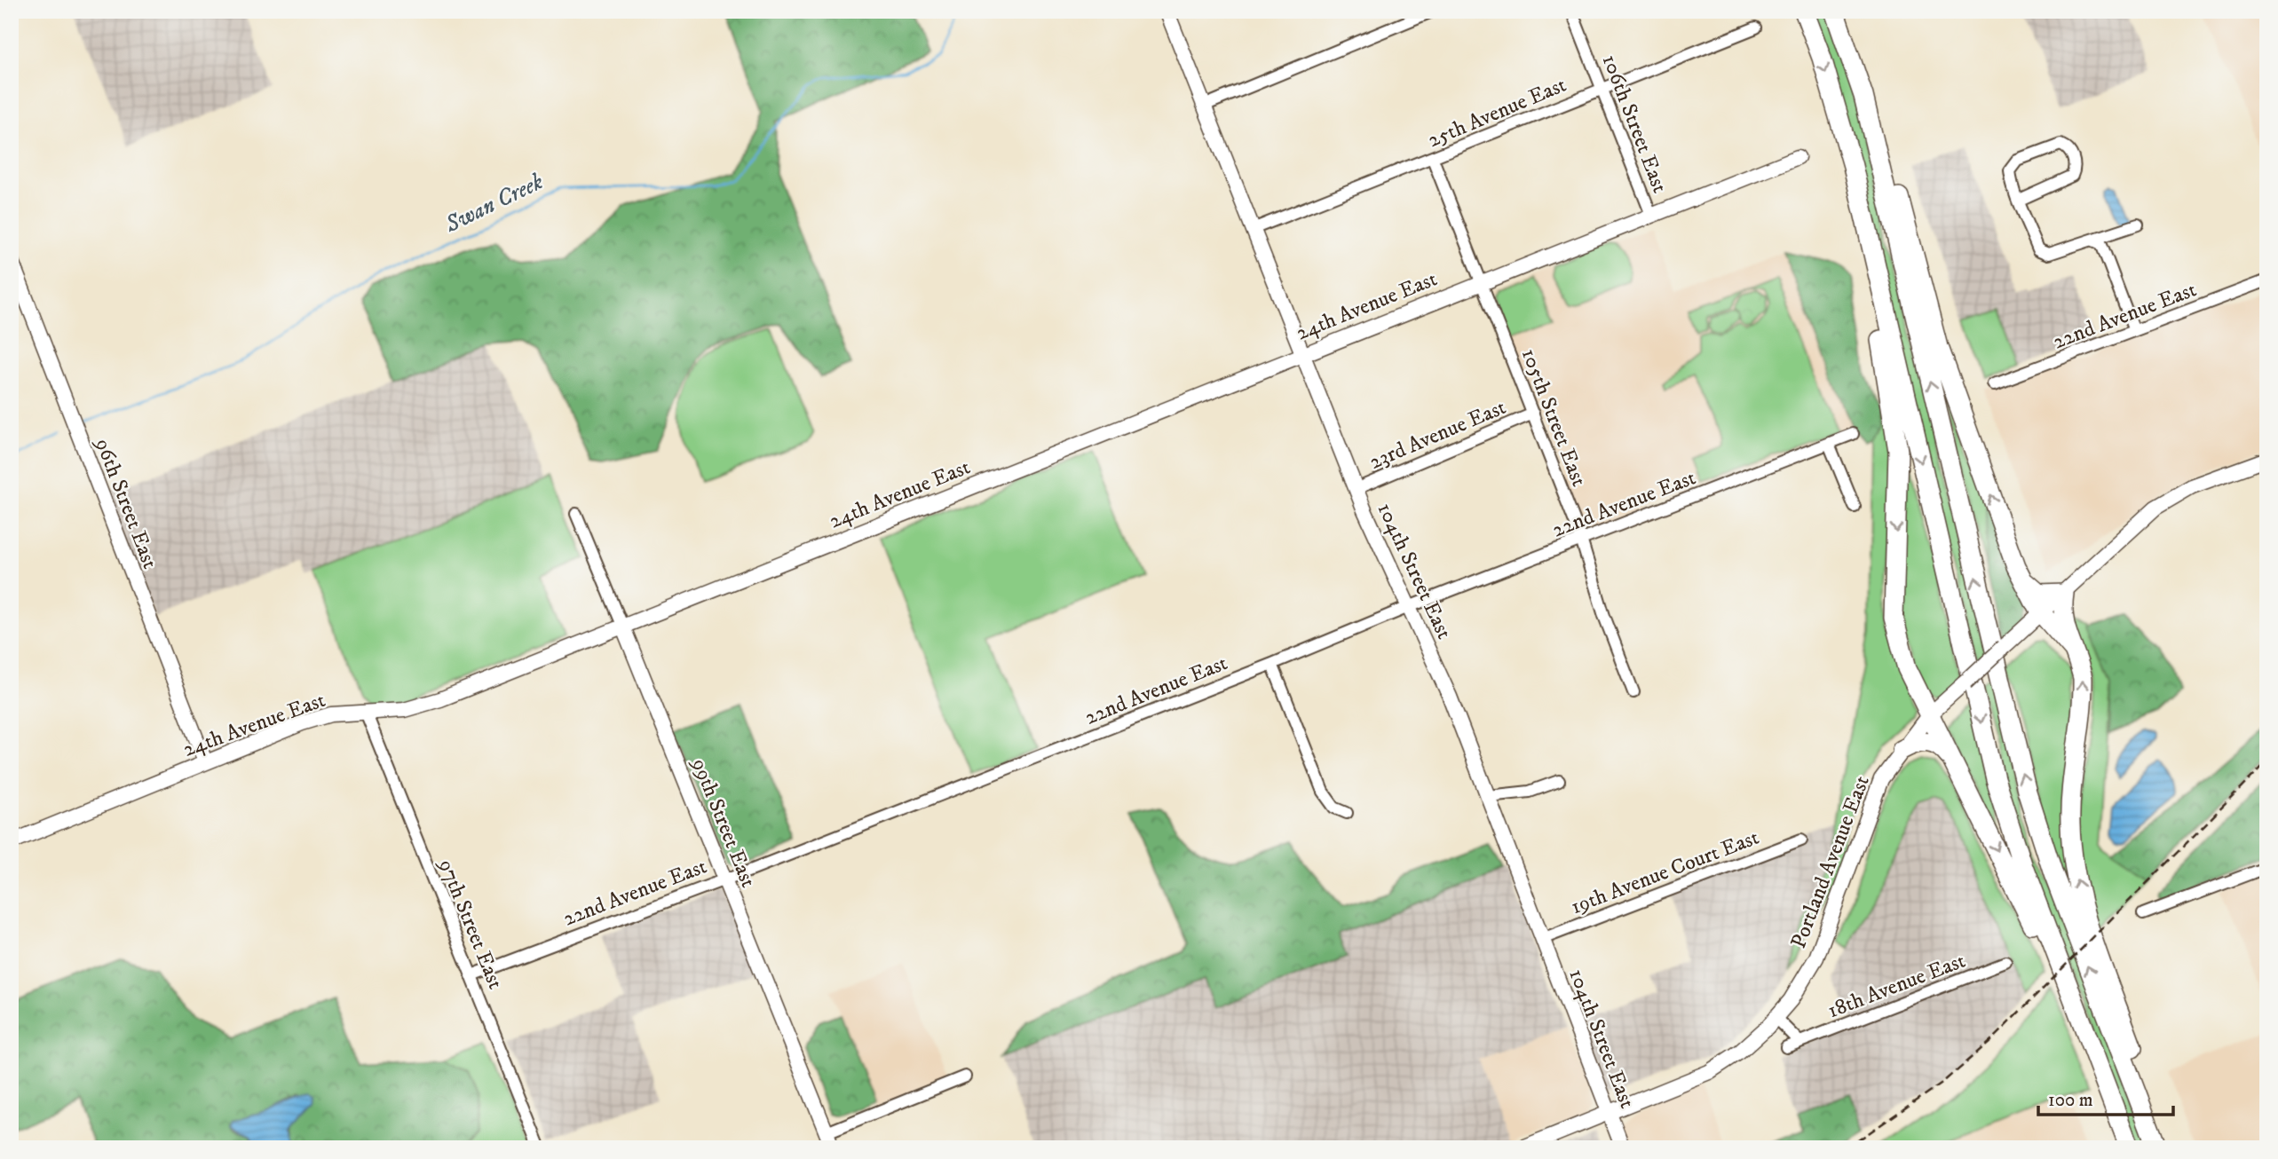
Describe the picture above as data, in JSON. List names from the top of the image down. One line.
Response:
{"streets":{"street":["25th Avenue East","106th Street East","24th Avenue East","22nd Avenue East","105th Street East","23rd Avenue East","96th Street East","104th Street East","99th Street East","Portland Avenue East","19th Avenue Court East","97th Street East","18th Avenue East"]},"crossings":[["25th Avenue East","106th Street East"],["25th Avenue East","105th Street East"],["25th Avenue East","104th Street East"],["106th Street East","24th Avenue East"],["24th Avenue East","105th Street East"],["24th Avenue East","96th Street East"],["24th Avenue East","104th Street East"],["24th Avenue East","99th Street East"],["24th Avenue East","97th Street East"],["22nd Avenue East","105th Street East"],["22nd Avenue East","104th Street East"],["22nd Avenue East","99th Street East"],["22nd Avenue East","97th Street East"],["105th Street East","23rd Avenue East"],["23rd Avenue East","104th Street East"],["104th Street East","Portland Avenue East"],["104th Street East","19th Avenue Court East"]],"water":["Swan Creek"],"scale_bar":"100 m"}
